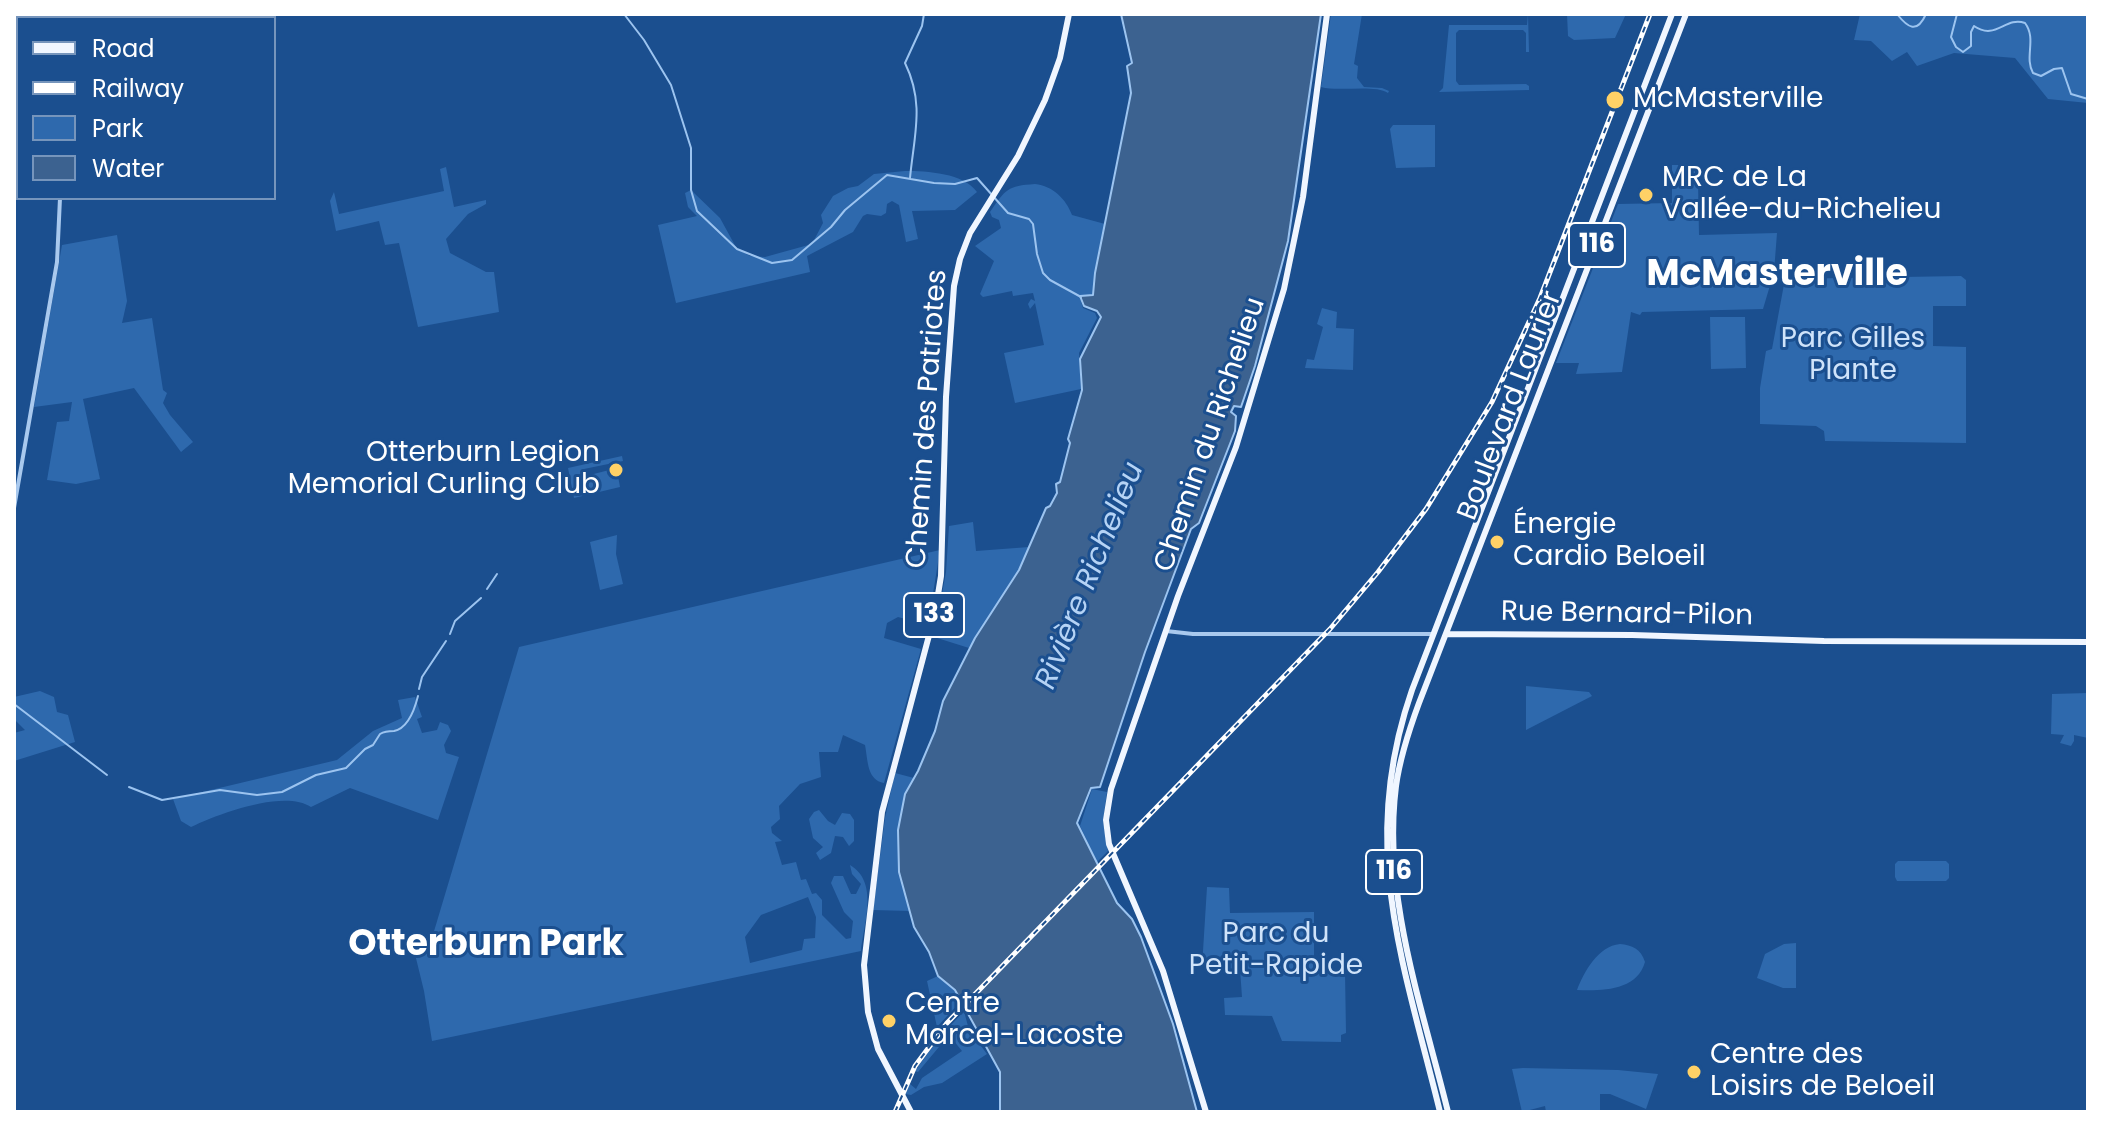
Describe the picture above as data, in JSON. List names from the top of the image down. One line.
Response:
{"streets":{"main road":["116","Boulevard Laurier","Chemin des Patriotes","Chemin du Richelieu","133","Rue Bernard-Pilon"]},"crossings":[["116","Boulevard Laurier"],["116","Rue Bernard-Pilon"],["Boulevard Laurier","Rue Bernard-Pilon"],["Chemin du Richelieu","Rue Bernard-Pilon"]],"districts":["McMasterville","Otterburn Park"],"water":["Rivière Richelieu"],"parks":["Parc Gilles Plante","Parc du Petit-Rapide"],"places":["McMasterville","MRC de La Vallée-du-Richelieu","Otterburn Legion Memorial Curling Club","Énergie Cardio Beloeil","Centre Marcel-Lacoste","Centre des Loisirs de Beloeil"],"legend":["Road","Railway","Park","Water"]}
